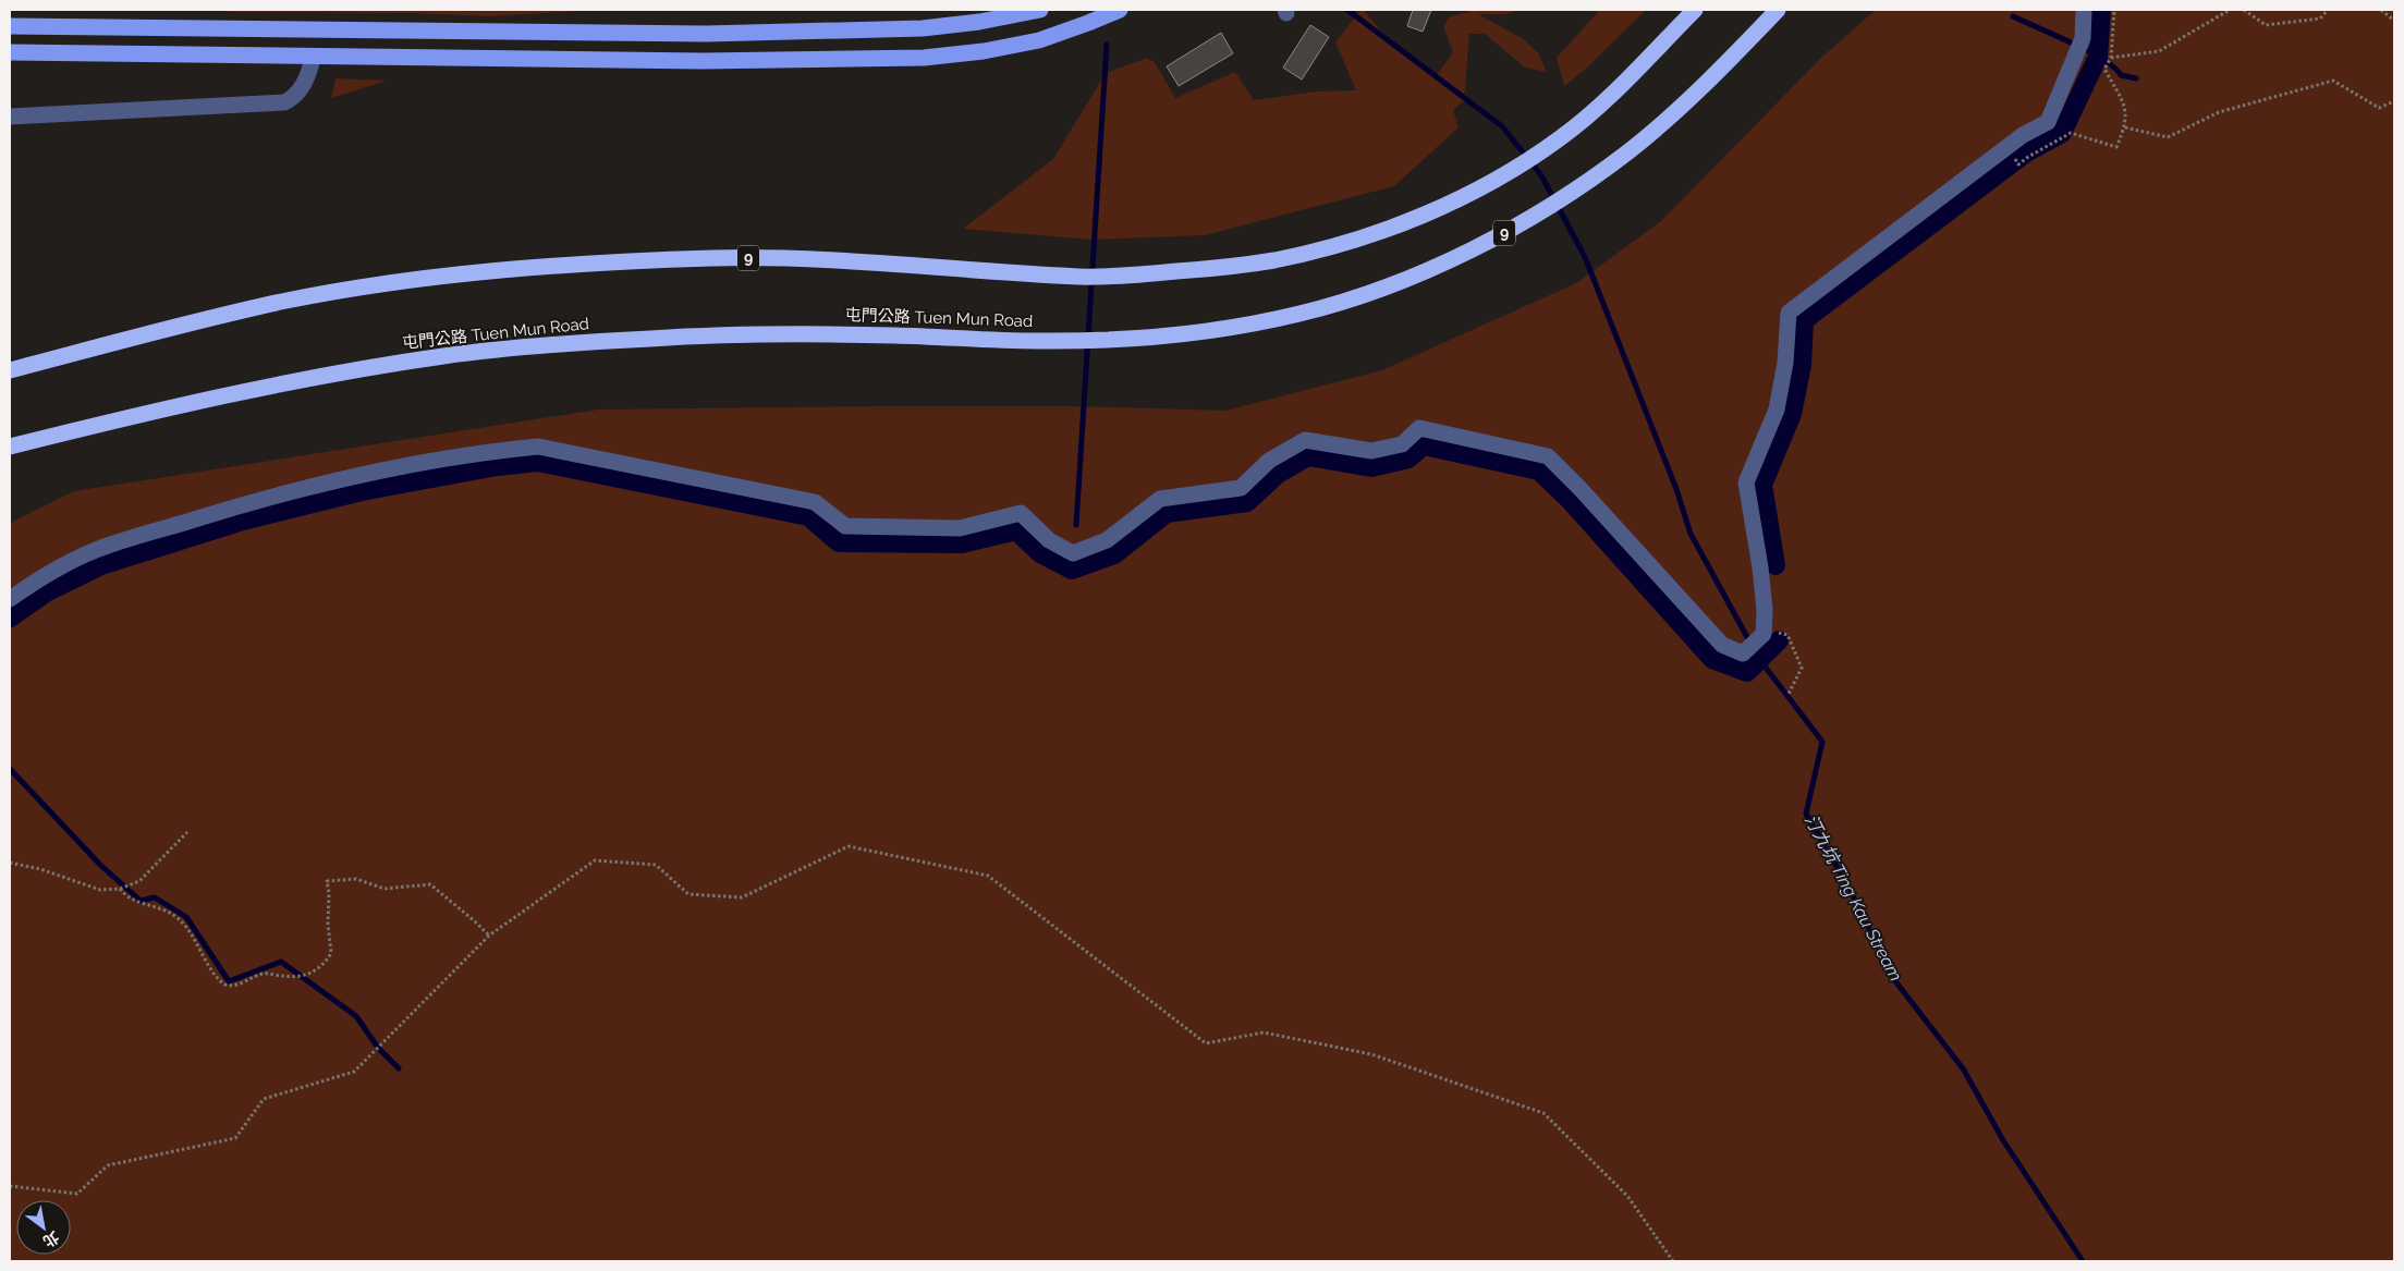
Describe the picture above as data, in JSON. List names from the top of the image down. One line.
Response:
{"streets":{"highway":["9","屯門公路 Tuen Mun Road"]},"water":["汀九坑 Ting Kau Stream"],"north":"bottom right"}
